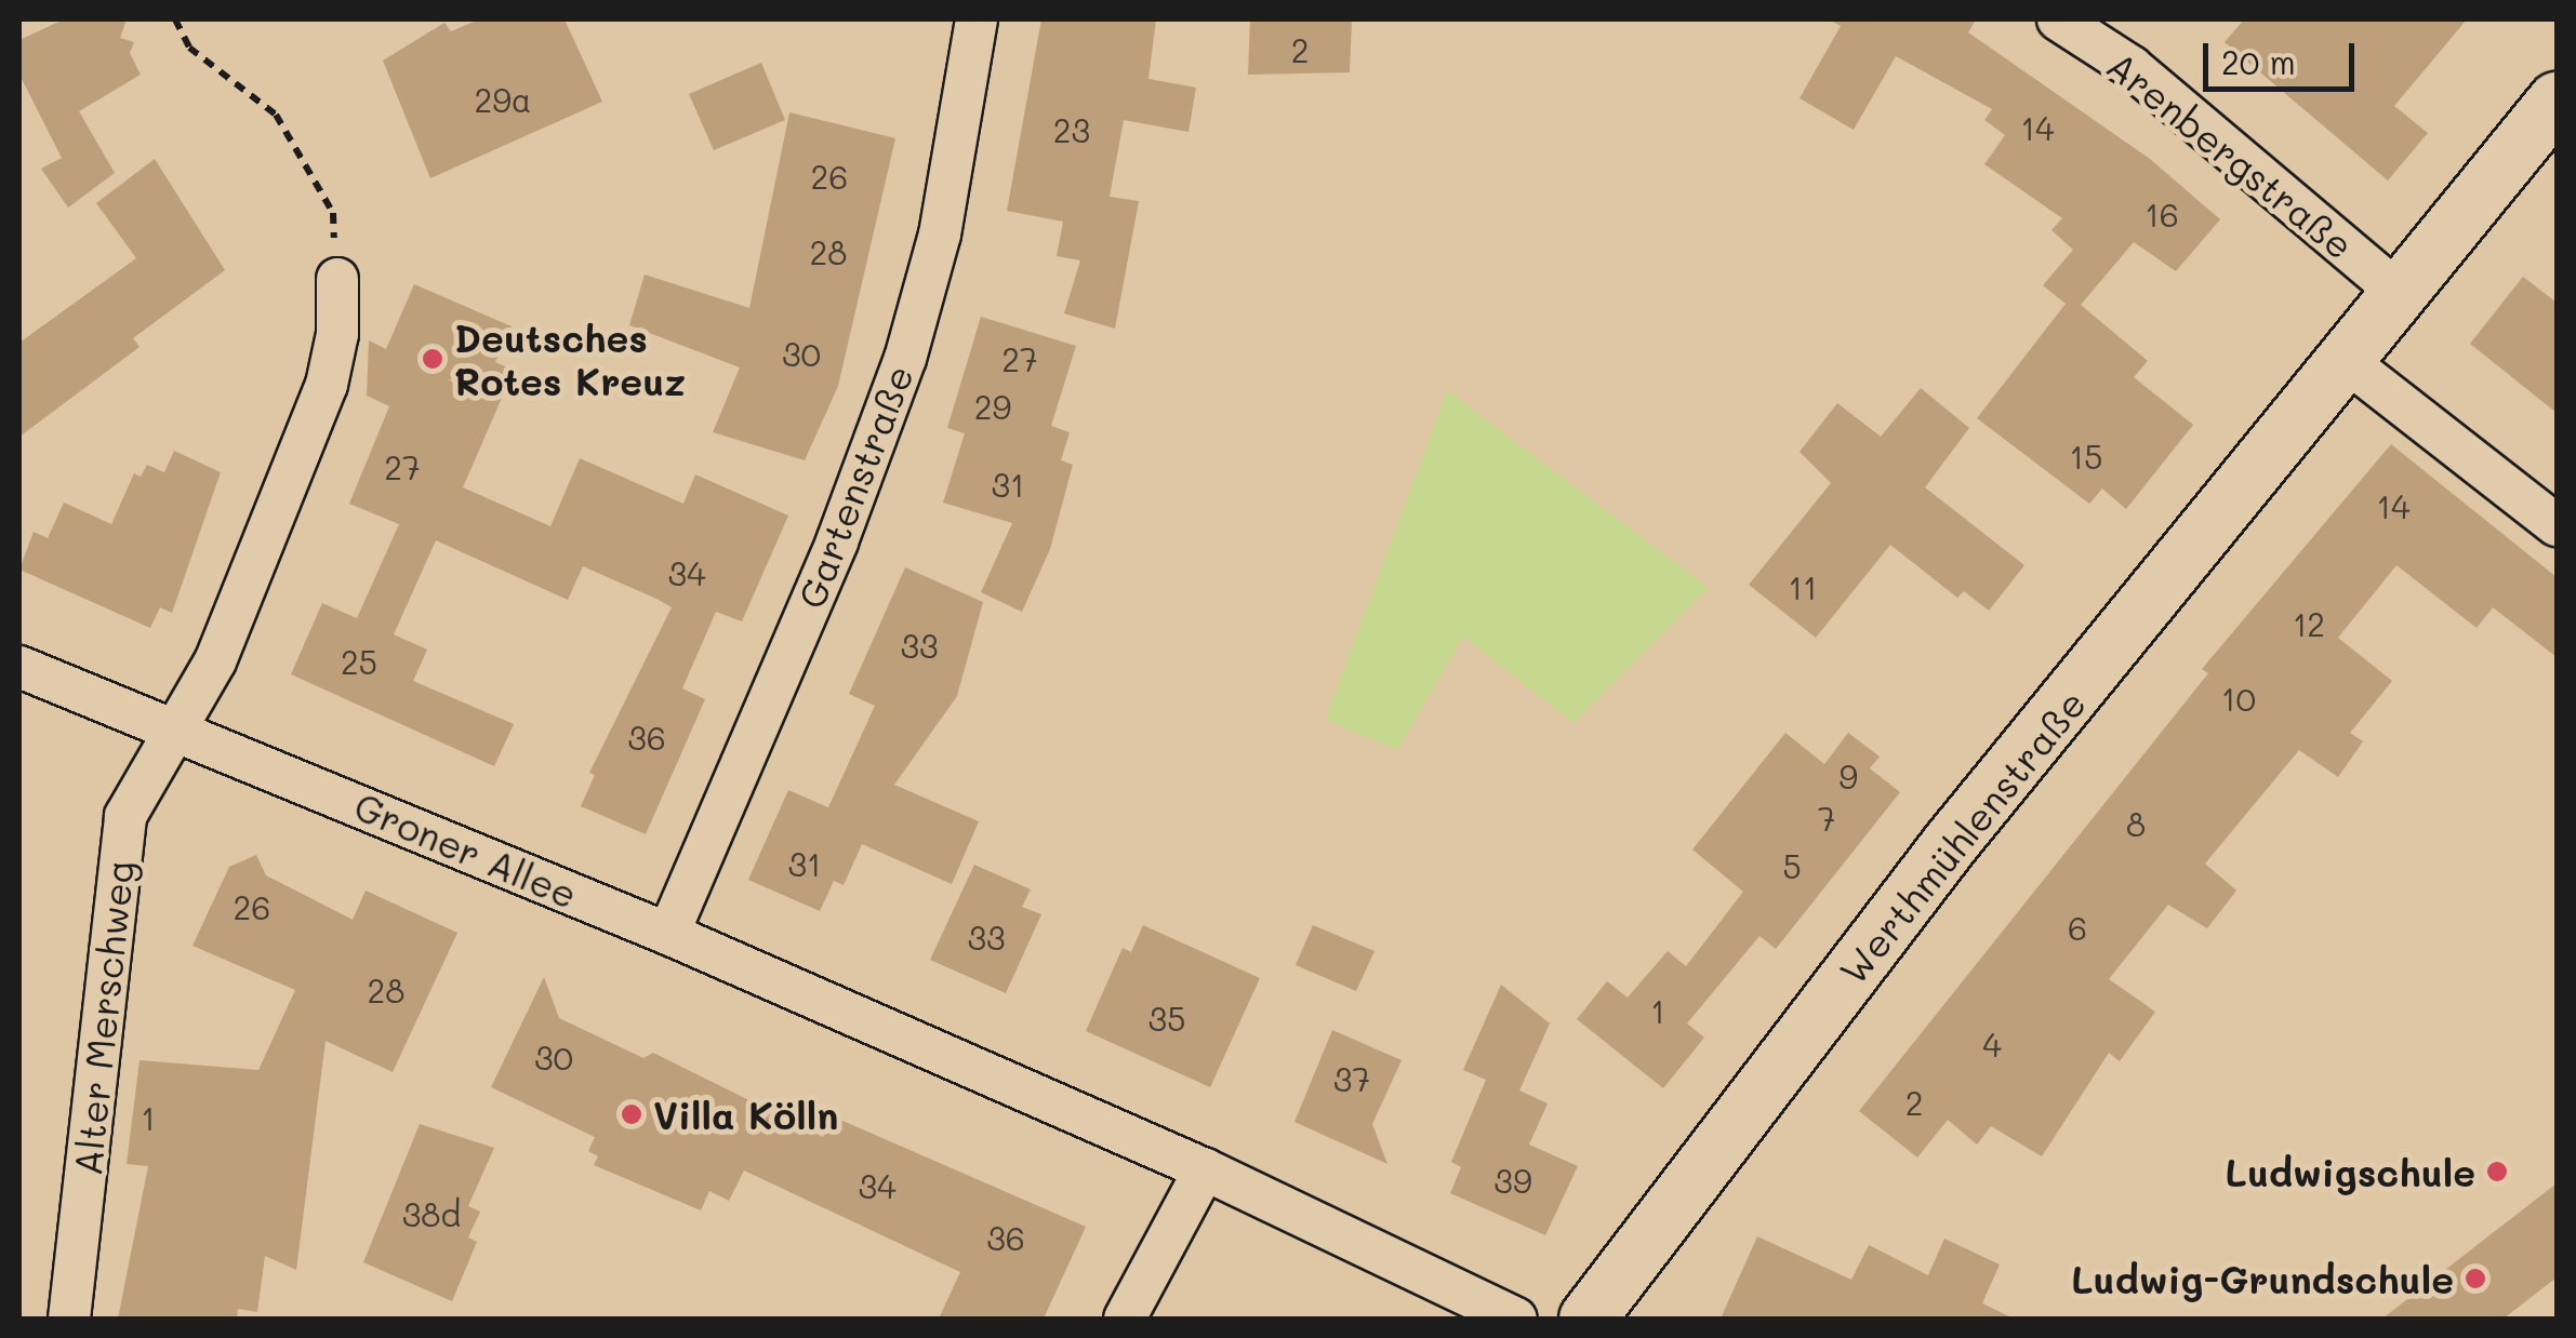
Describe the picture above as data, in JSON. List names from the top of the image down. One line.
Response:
{"streets":{"main road":["Werthmühlenstraße"],"street":["Arenbergstraße","Gartenstraße","Groner Allee","Alter Merschweg"]},"crossings":[["Arenbergstraße","Werthmühlenstraße"],["Gartenstraße","Groner Allee"],["Groner Allee","Alter Merschweg"]],"places":["Deutsches Rotes Kreuz","Villa Kölln","Ludwigschule","Ludwig-Grundschule"],"house_numbers":["2","29a","14","23","26","16","28","30","27","29","15","27","31","14","34","11","12","33","25","10","36","9","7","8","31","5","26","6","33","28","1","35","4","30","37","2","1","39","34","38d","36"],"scale_bar":"20 m"}
